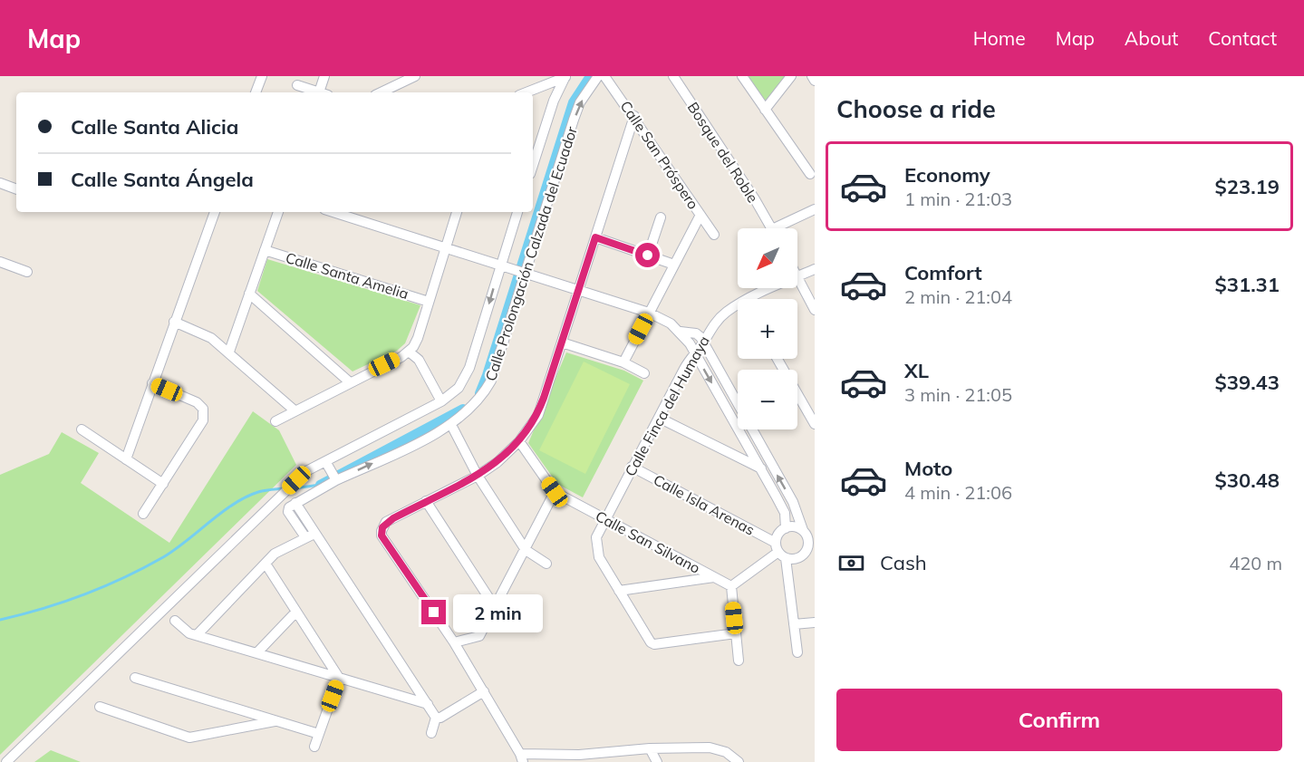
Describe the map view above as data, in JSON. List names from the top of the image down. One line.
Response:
{"streets":{"street":["Bosque del Roble","Calle San Próspero","Calle Prolongación Calzada del Ecuador","Calle Santa Amelia","Calle Finca del Humaya","Calle Isla Arenas","Calle San Silvano"]},"crossings":[["Calle Finca del Humaya","Calle Isla Arenas"],["Calle Finca del Humaya","Calle San Silvano"]],"north":"bottom left","page":{"header":"Map","nav":["Home","Map","About","Contact"],"heading":"Choose a ride","banner":["Calle Santa Alicia","Calle Santa Ángela"],"list":[{"name":"Economy","note":"1 min · 21:03","value":"$23.19"},{"name":"Comfort","note":"2 min · 21:04","value":"$31.31"},{"name":"XL","note":"3 min · 21:05","value":"$39.43"},{"name":"Moto","note":"4 min · 21:06","value":"$30.48"}],"map_buttons":["+","−"],"pay":["Cash","420 m"],"bubble":"2 min","buttons":"Confirm"}}
